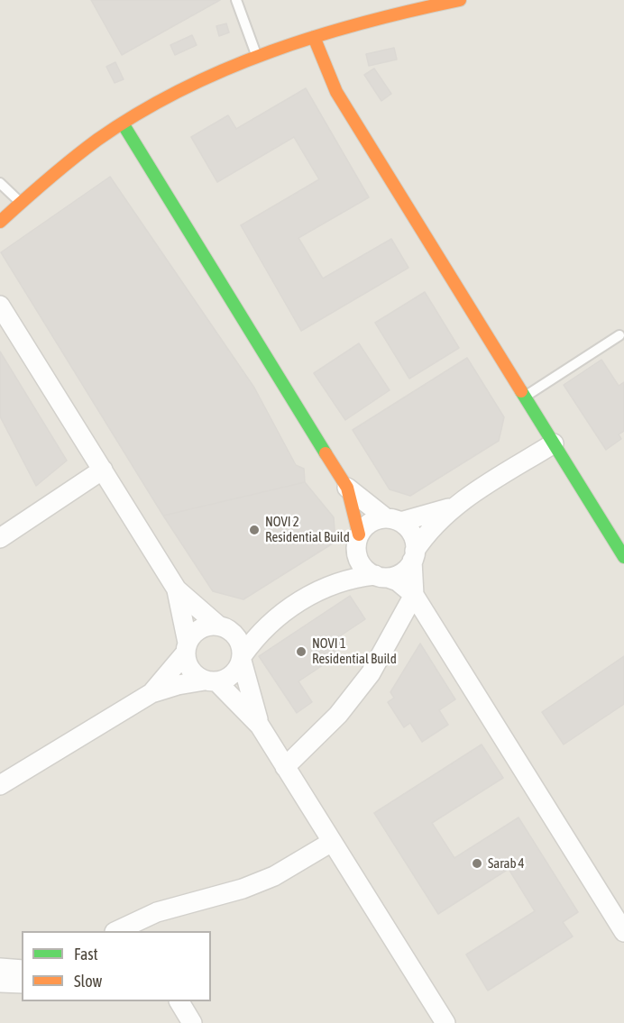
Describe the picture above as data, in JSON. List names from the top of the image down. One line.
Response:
{"places":["NOVI 2 Residential Build","NOVI 1 Residential Build","Sarab 4"],"legend":["Fast","Slow"]}
